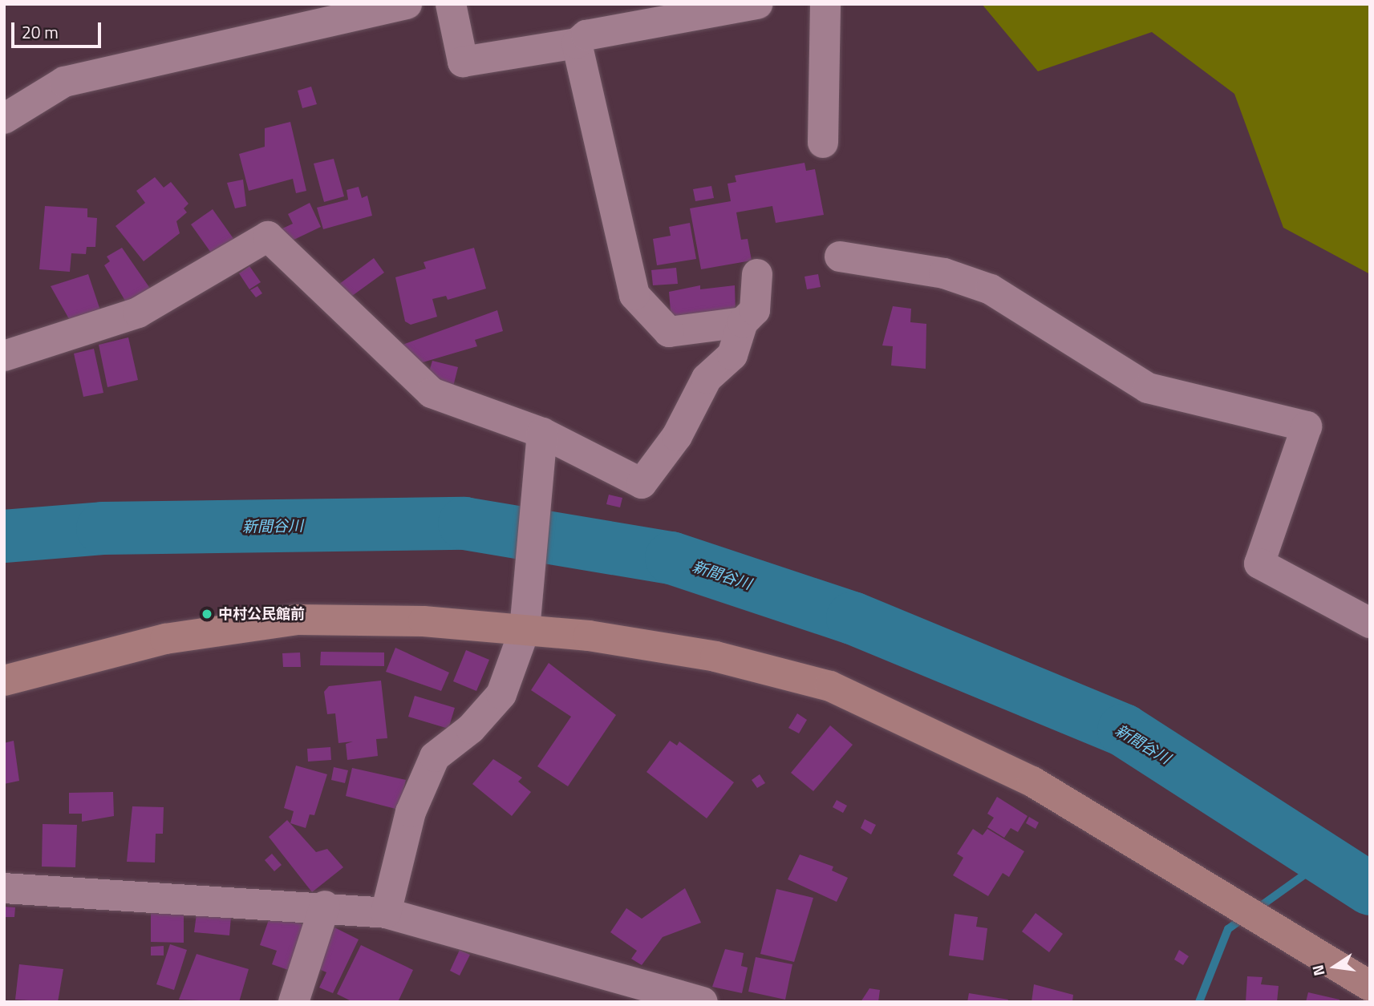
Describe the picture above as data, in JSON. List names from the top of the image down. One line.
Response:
{"water":["新間谷川"],"places":["中村公民館前"],"scale_bar":"20 m","north":"left"}
